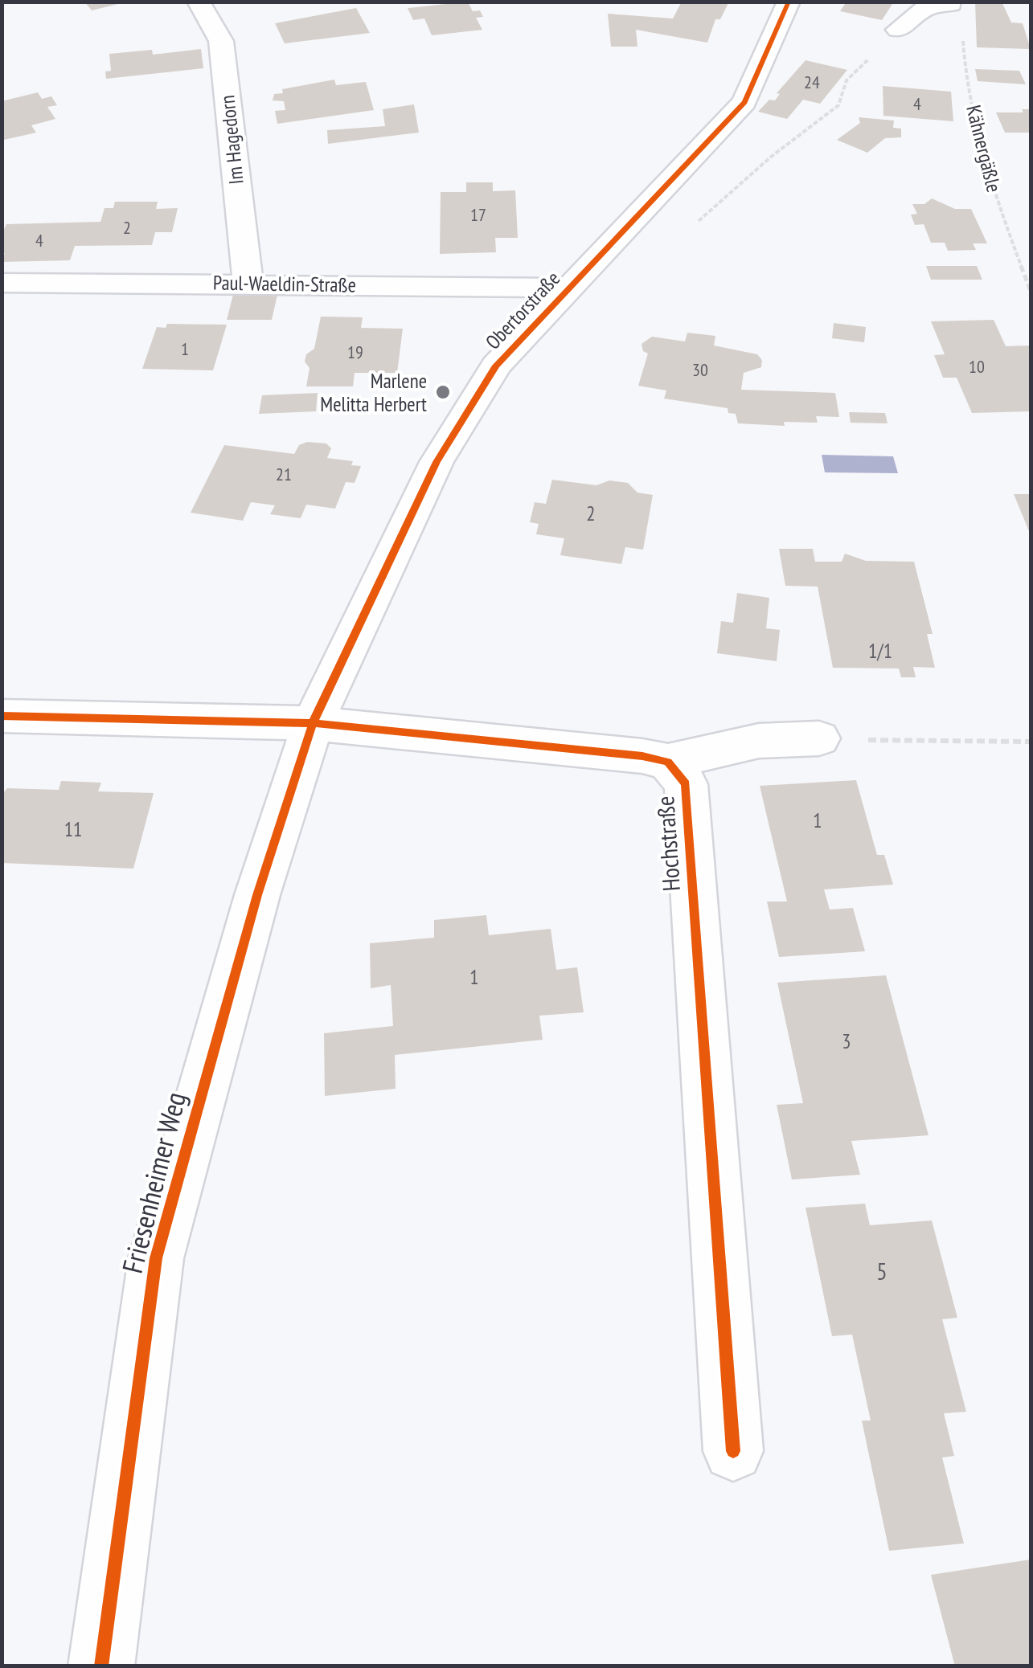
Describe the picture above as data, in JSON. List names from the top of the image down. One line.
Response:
{"streets":{"street":["Im Hagedorn","Paul-Waeldin-Straße","Obertorstraße","Hochstraße","Friesenheimer Weg"],"path":["Kähnergäßle"]},"crossings":[["Im Hagedorn","Paul-Waeldin-Straße"],["Paul-Waeldin-Straße","Obertorstraße"],["Obertorstraße","Hochstraße"],["Obertorstraße","Friesenheimer Weg"],["Hochstraße","Friesenheimer Weg"]],"places":["Marlene Melitta Herbert"],"house_numbers":["24","4","17","2","4","1","19","10","30","21","2","1/1","1","11","1","3","5"]}
